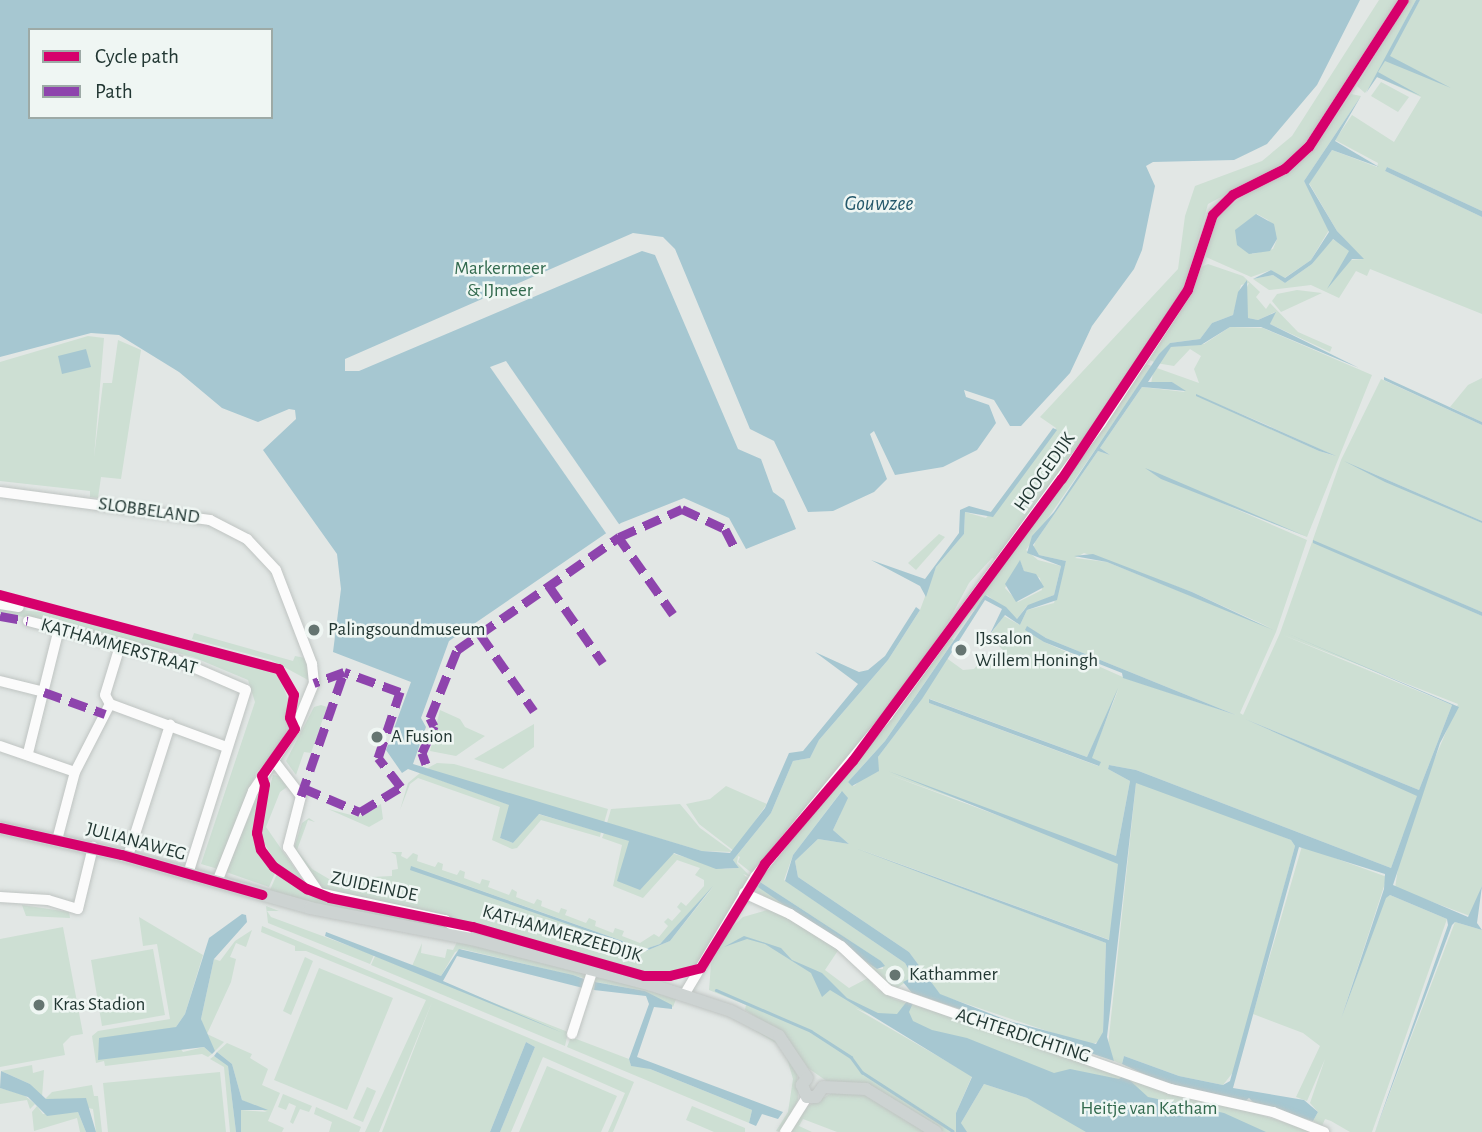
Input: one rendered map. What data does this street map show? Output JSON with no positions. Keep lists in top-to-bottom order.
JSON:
{
  "streets": {
    "main road": ["JULIANAWEG", "KATHAMMERZEEDIJK"],
    "street": [
      "HOOGEDIJK",
      "SLOBBELAND",
      "KATHAMMERSTRAAT",
      "ZUIDEINDE",
      "ACHTERDICHTING"
    ]
  },
  "crossings": [
    ["HOOGEDIJK", "KATHAMMERZEEDIJK"],
    ["HOOGEDIJK", "ACHTERDICHTING"],
    ["JULIANAWEG", "ZUIDEINDE"],
    ["JULIANAWEG", "KATHAMMERZEEDIJK"],
    ["ZUIDEINDE", "KATHAMMERZEEDIJK"]
  ],
  "water": ["Gouwzee"],
  "parks": ["Markermeer & IJmeer", "Heitje van Katham"],
  "places": [
    "Palingsoundmuseum",
    "IJssalon Willem Honingh",
    "A Fusion",
    "Kathammer",
    "Kras Stadion"
  ],
  "legend": ["Cycle path", "Path"]
}
